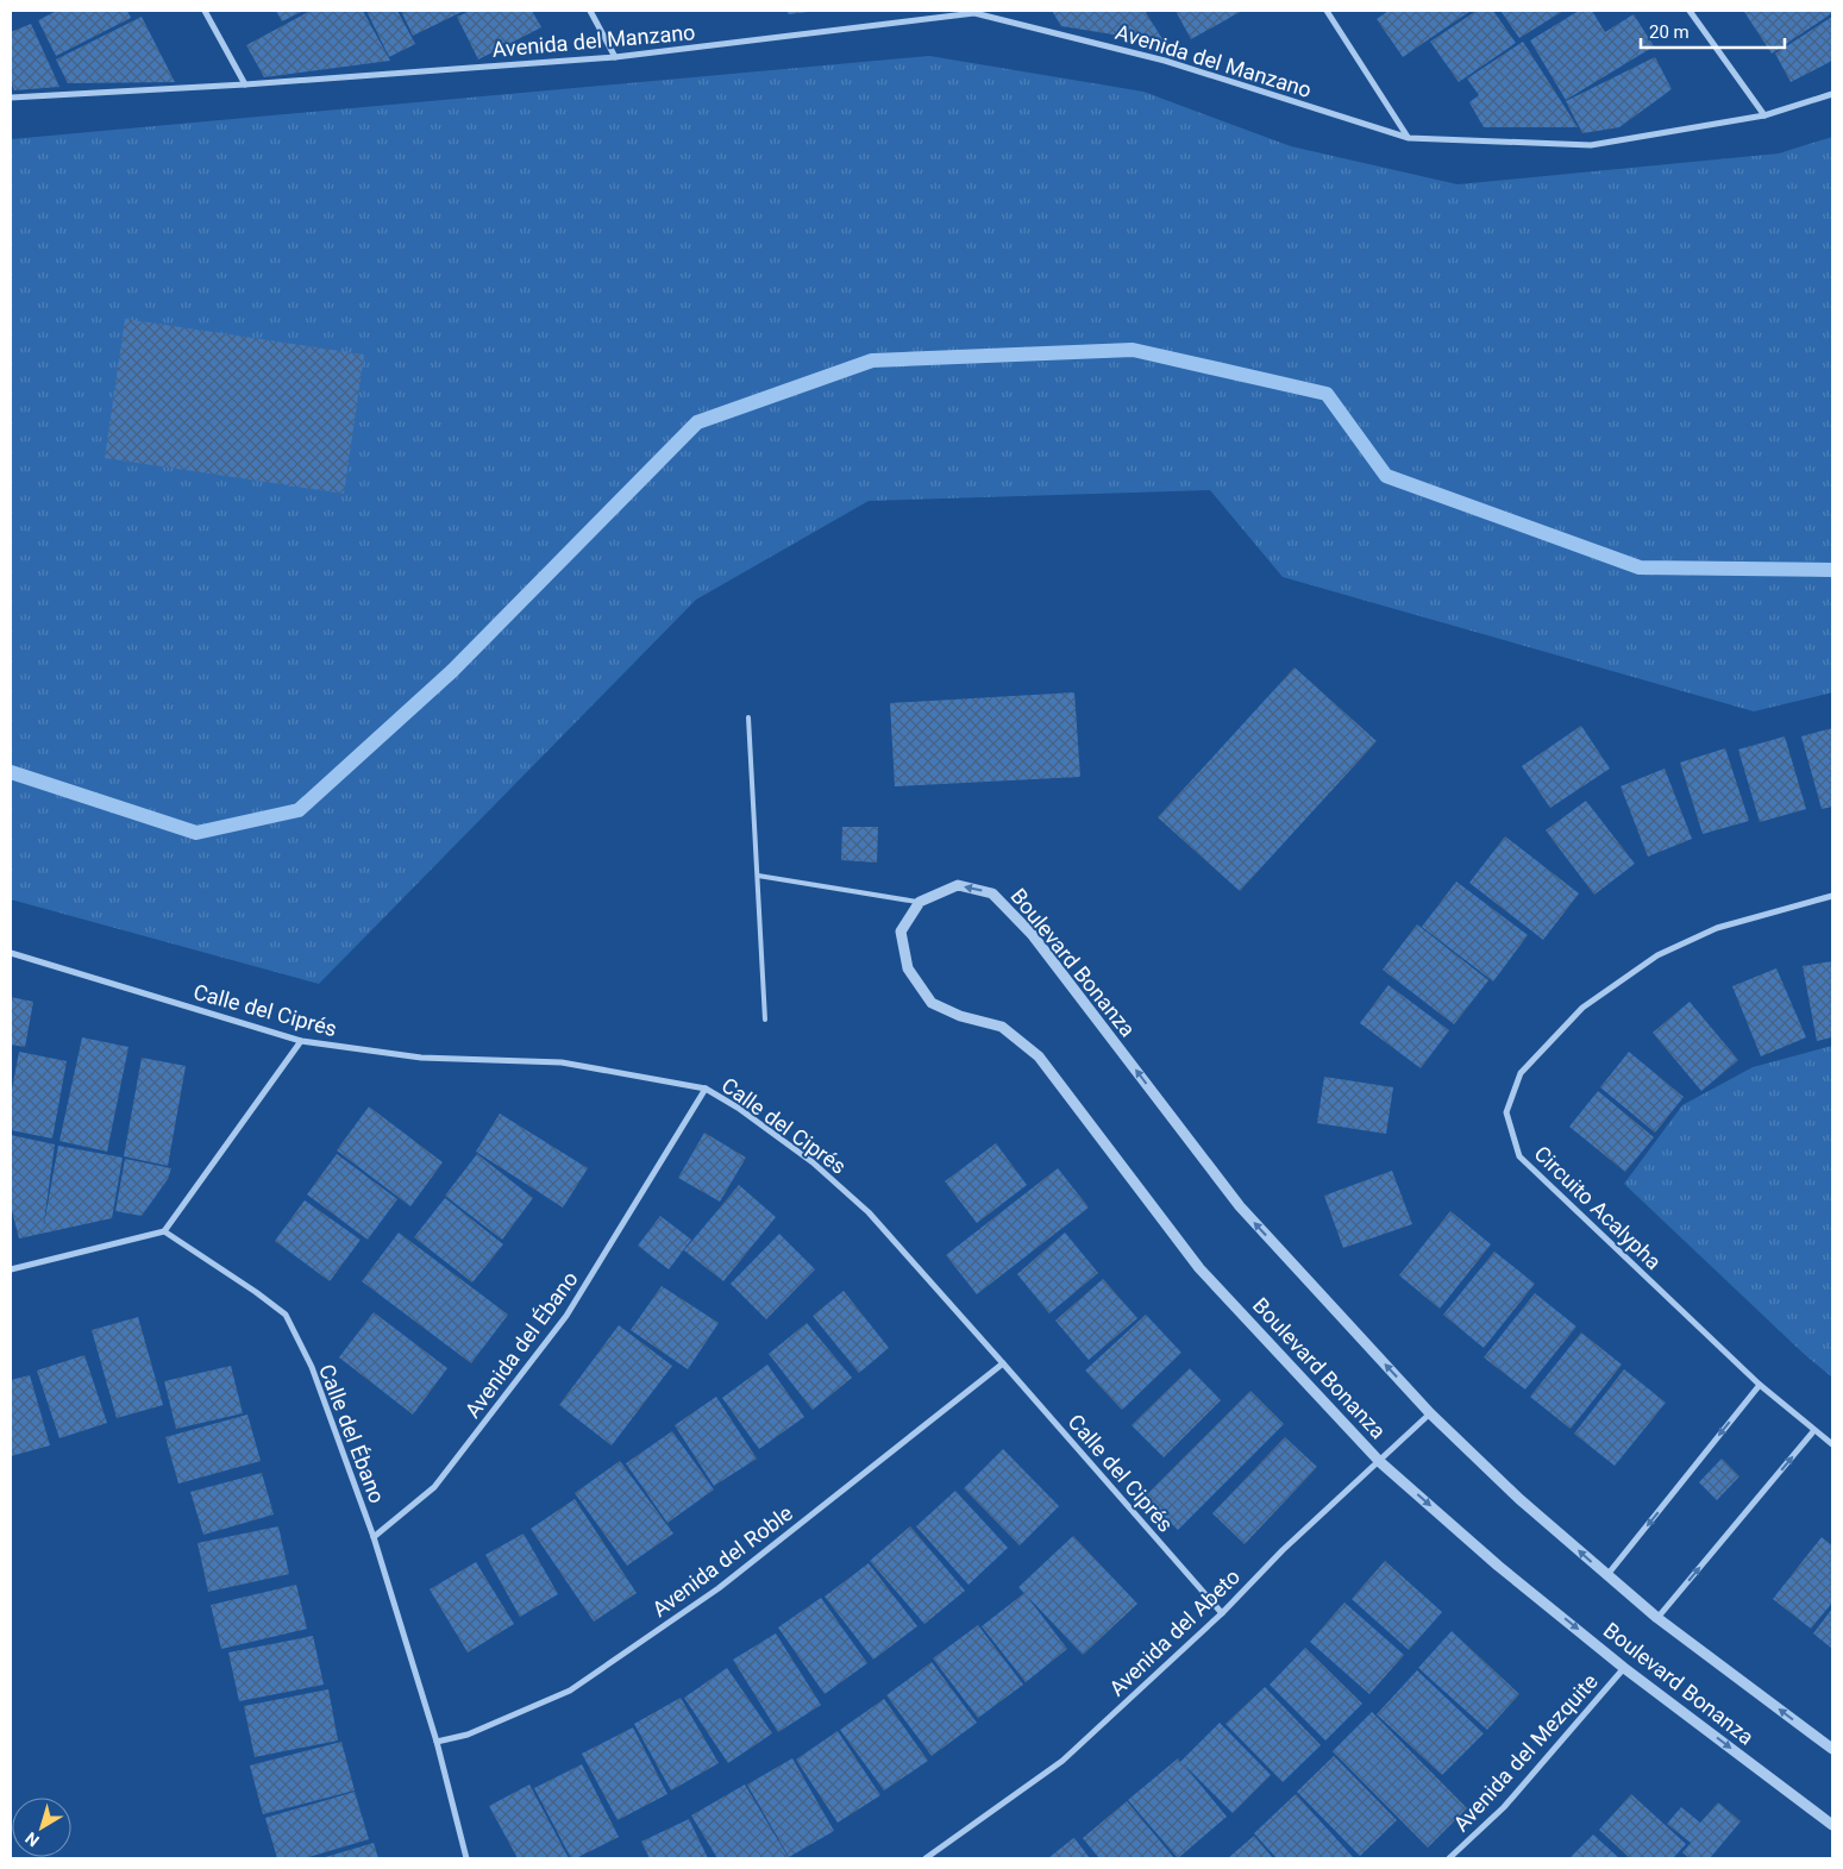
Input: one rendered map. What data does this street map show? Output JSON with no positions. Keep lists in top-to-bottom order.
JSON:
{
  "streets": {
    "street": [
      "Avenida del Manzano",
      "Boulevard Bonanza",
      "Calle del Ciprés",
      "Circuito Acalypha",
      "Avenida del Ébano",
      "Calle del Ébano",
      "Avenida del Roble",
      "Avenida del Abeto",
      "Avenida del Mezquite"
    ]
  },
  "crossings": [
    ["Boulevard Bonanza", "Avenida del Abeto"],
    ["Boulevard Bonanza", "Avenida del Mezquite"],
    ["Calle del Ciprés", "Avenida del Ébano"],
    ["Calle del Ciprés", "Avenida del Roble"],
    ["Calle del Ciprés", "Avenida del Abeto"],
    ["Avenida del Ébano", "Calle del Ébano"],
    ["Calle del Ébano", "Avenida del Roble"]
  ],
  "scale_bar": "20 m",
  "north": "bottom left"
}
